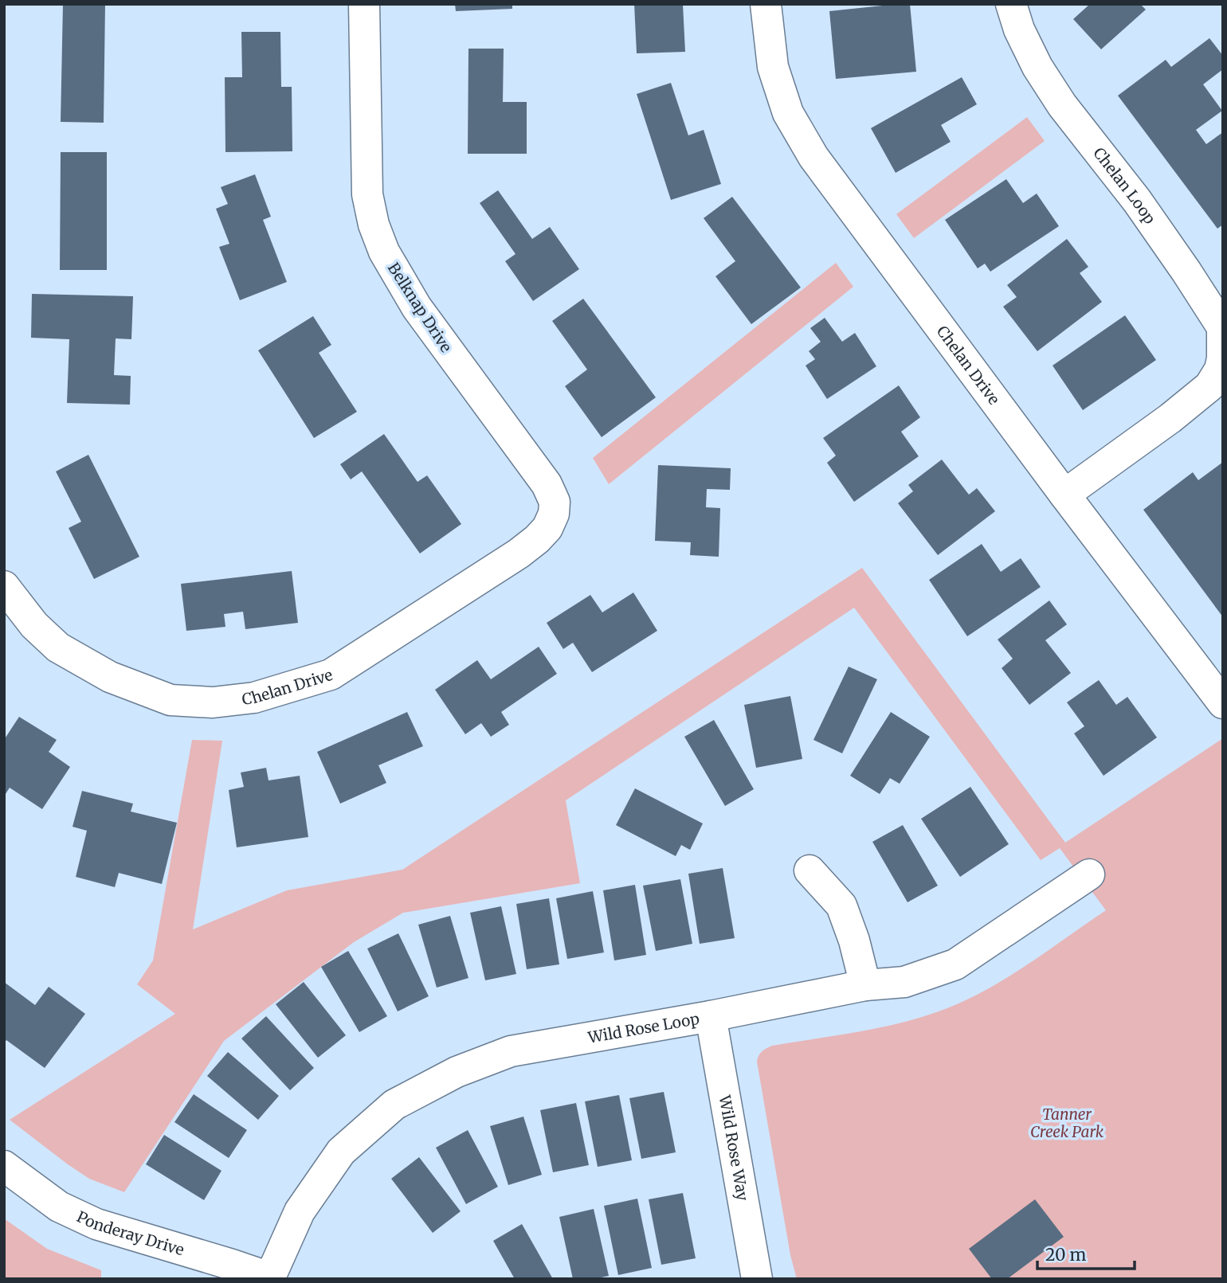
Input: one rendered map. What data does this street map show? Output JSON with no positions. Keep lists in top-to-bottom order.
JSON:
{
  "streets": {
    "street": [
      "Chelan Loop",
      "Belknap Drive",
      "Chelan Drive",
      "Wild Rose Loop",
      "Wild Rose Way",
      "Ponderay Drive"
    ]
  },
  "crossings": [
    ["Chelan Loop", "Chelan Drive"],
    ["Belknap Drive", "Chelan Drive"],
    ["Wild Rose Loop", "Wild Rose Way"],
    ["Wild Rose Loop", "Ponderay Drive"]
  ],
  "parks": ["Tanner Creek Park"],
  "scale_bar": "20 m"
}
